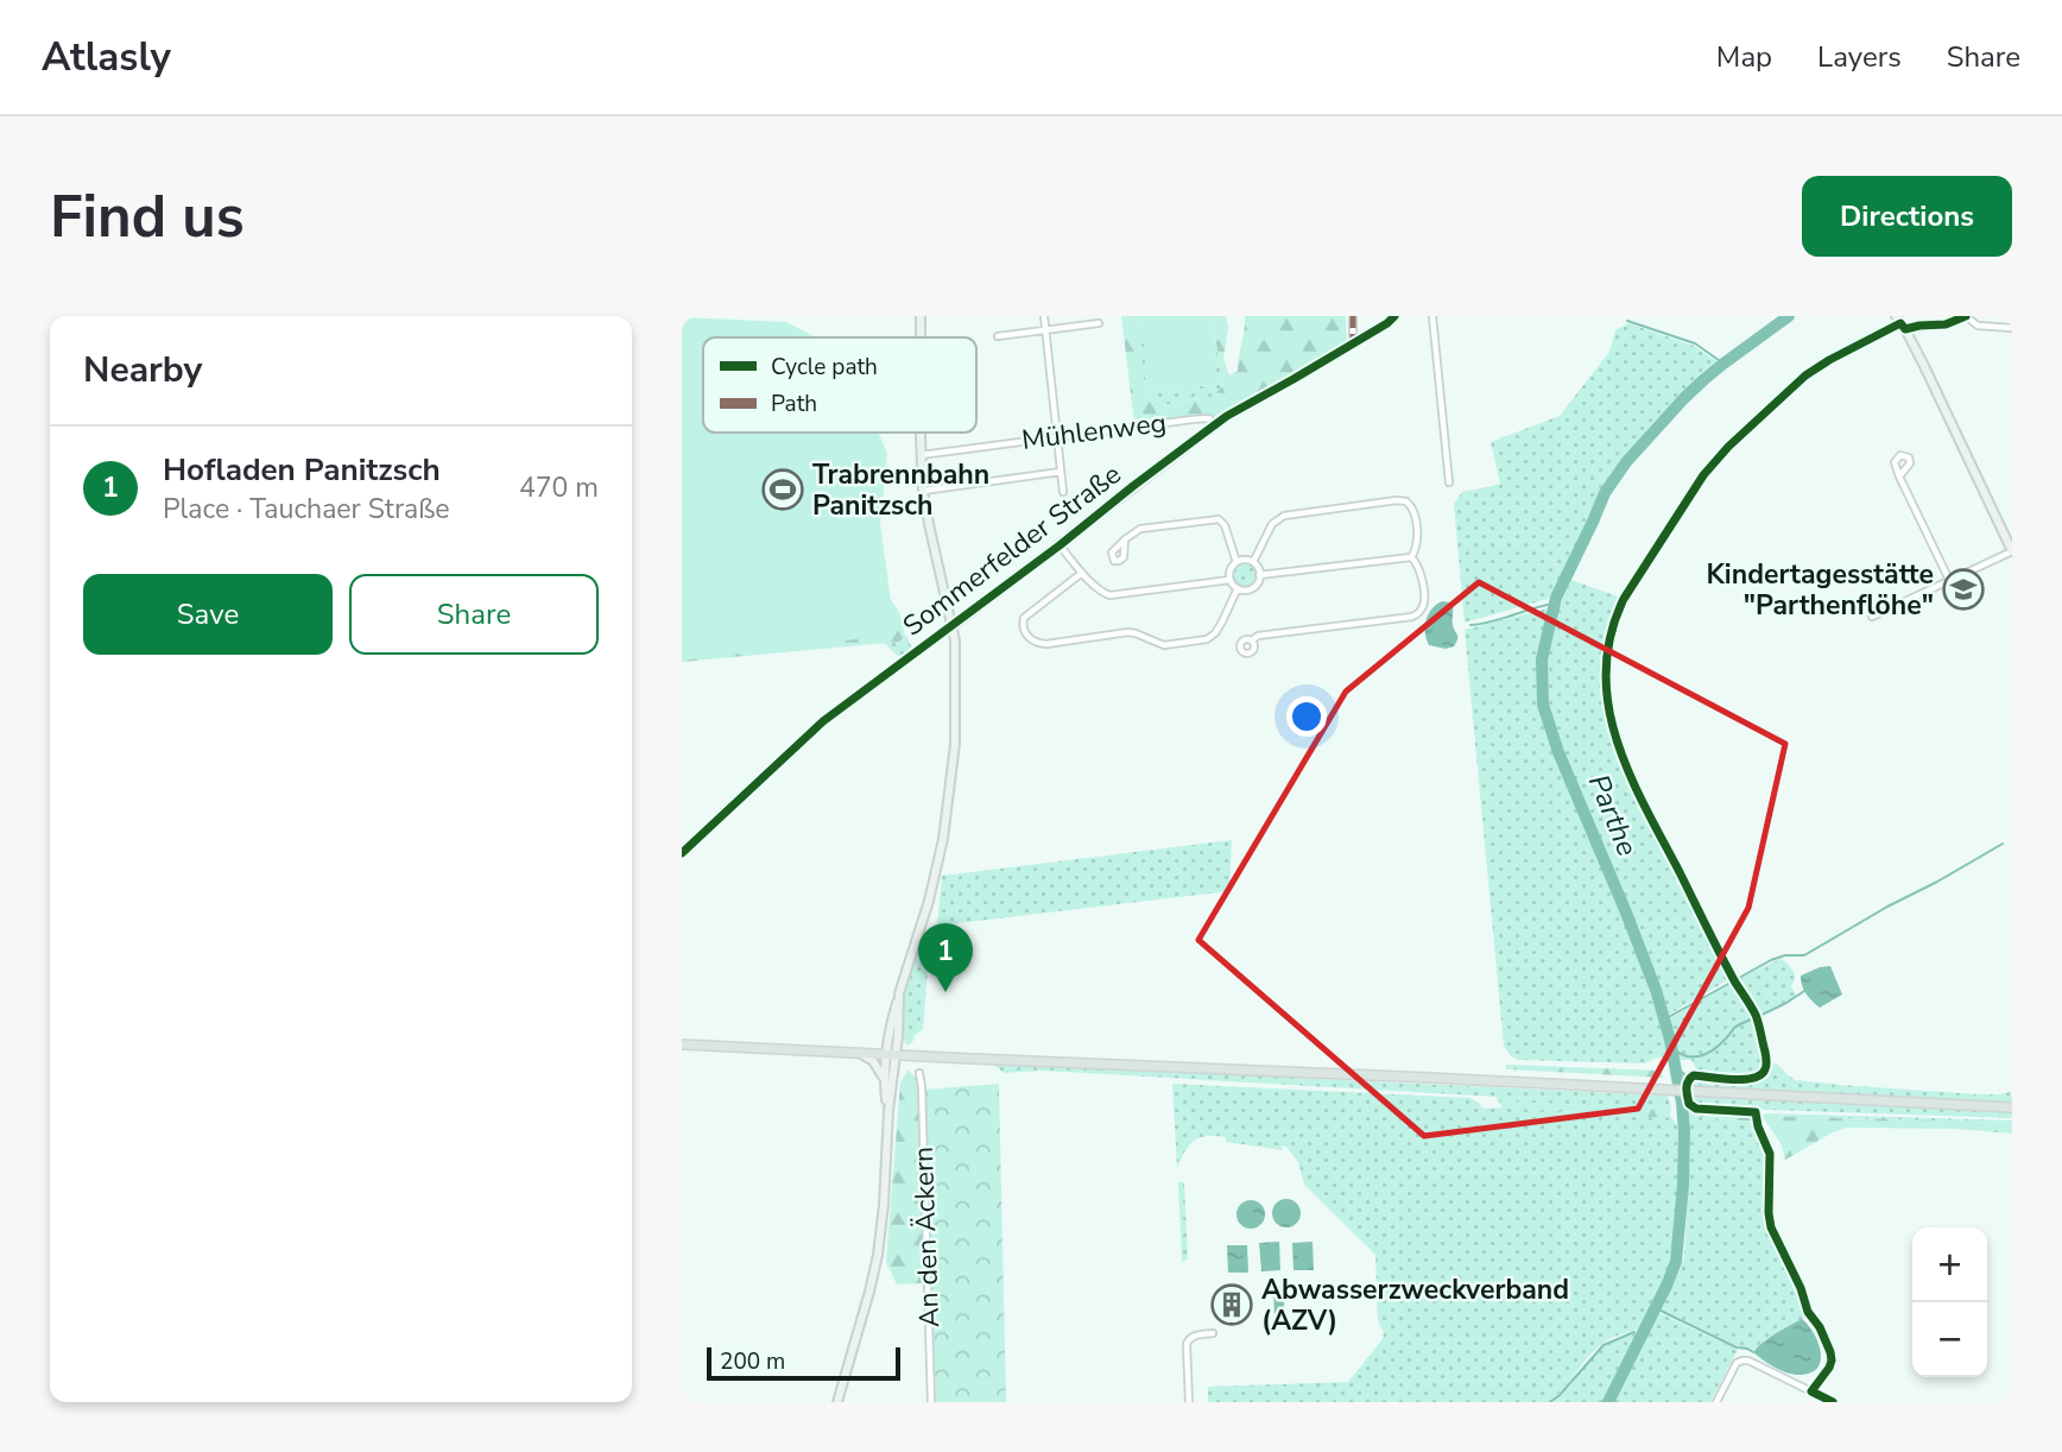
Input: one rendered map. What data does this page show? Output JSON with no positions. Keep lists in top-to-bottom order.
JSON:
{
  "streets": {
    "street": ["Mühlenweg", "Sommerfelder Straße", "An den Äckern"]
  },
  "crossings": [
    ["Mühlenweg", "Sommerfelder Straße"]
  ],
  "water": ["Parthe"],
  "places": {
    "sports": ["Trabrennbahn Panitzsch"],
    "school or university": ["Kindertagesstätte \"Parthenflöhe\""],
    "building": ["Abwasserzweckverband (AZV)"]
  },
  "legend": ["Cycle path", "Path"],
  "scale_bar": "200 m",
  "page": {
    "header": "Atlasly",
    "nav": ["Map", "Layers", "Share"],
    "buttons": [
      "Directions",
      ["Save", "Share"]
    ],
    "title": "Find us",
    "heading": "Nearby",
    "list": [
      {
        "mark": "1",
        "name": "Hofladen Panitzsch",
        "note": "Place · Tauchaer Straße",
        "value": "470 m"
      }
    ],
    "pins": "1",
    "map_buttons": ["+", "−"],
    "scale": "200 m"
  }
}
